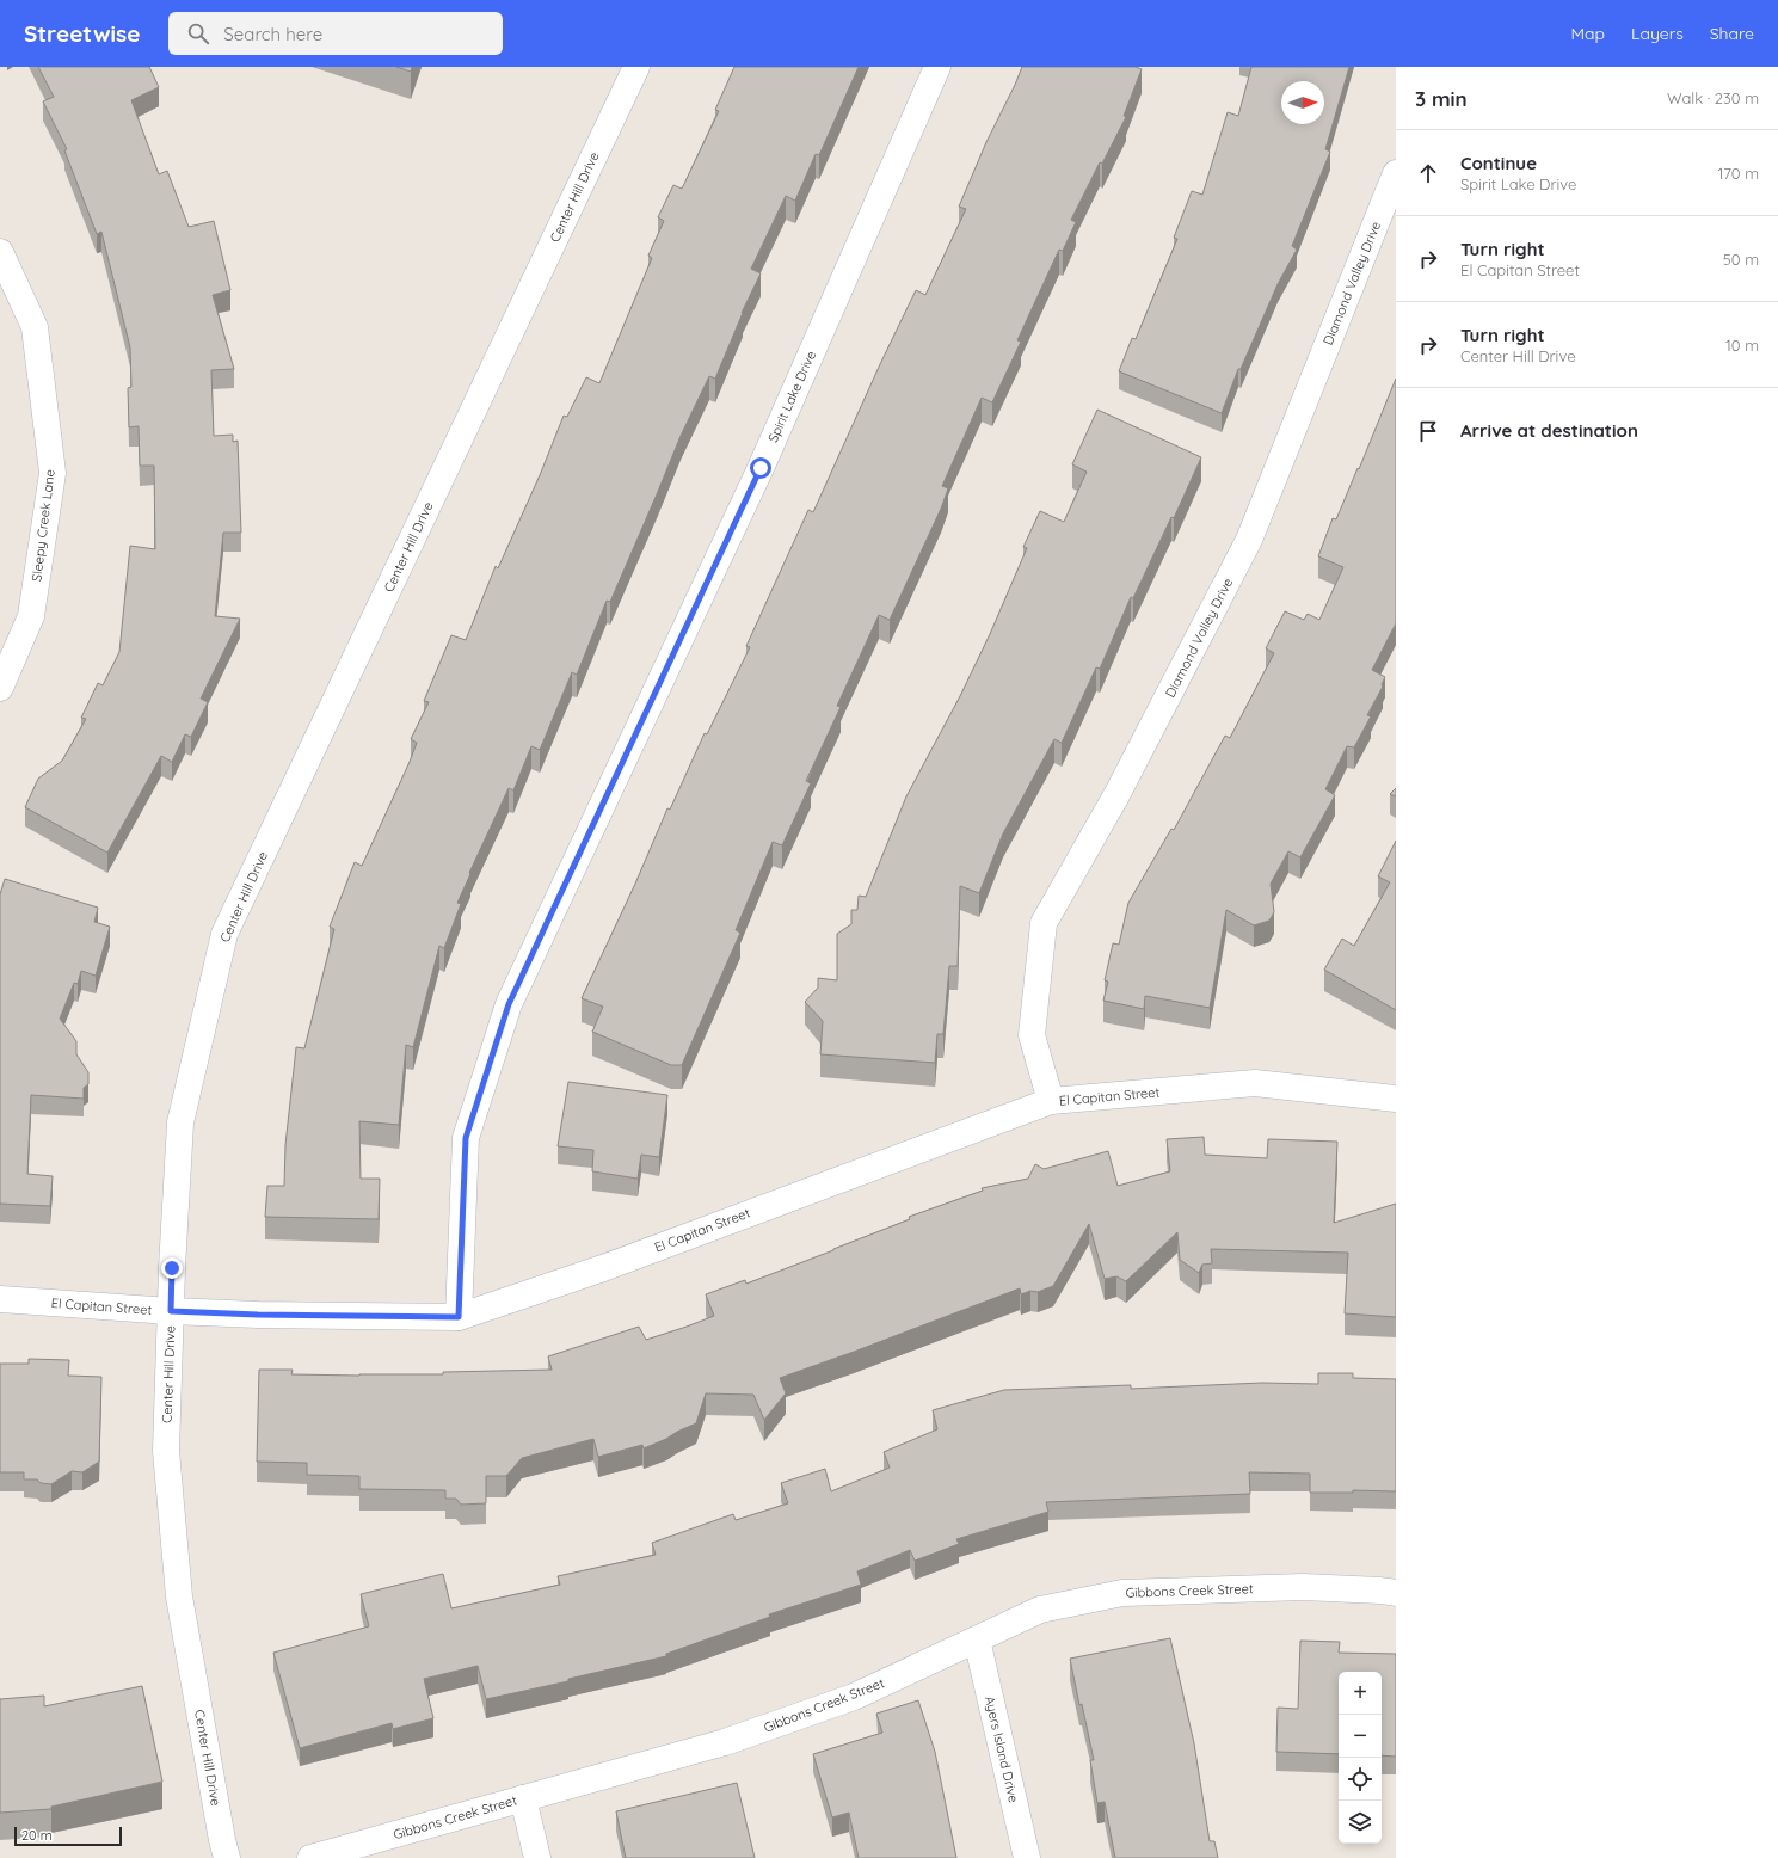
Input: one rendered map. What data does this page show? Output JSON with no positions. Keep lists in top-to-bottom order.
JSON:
{
  "streets": {
    "street": [
      "Center Hill Drive",
      "Diamond Valley Drive",
      "Spirit Lake Drive",
      "Sleepy Creek Lane",
      "El Capitan Street",
      "Gibbons Creek Street",
      "Ayers Island Drive"
    ]
  },
  "crossings": [
    ["Center Hill Drive", "El Capitan Street"],
    ["Diamond Valley Drive", "El Capitan Street"],
    ["Spirit Lake Drive", "El Capitan Street"],
    ["Gibbons Creek Street", "Ayers Island Drive"]
  ],
  "scale_bar": "20 m",
  "north": "right",
  "page": {
    "header": "Streetwise",
    "search": "Search here",
    "nav": ["Map", "Layers", "Share"],
    "heading": ["3 min", "Walk · 230 m"],
    "list": [
      ["Continue", "Spirit Lake Drive", "170 m"],
      ["Turn right", "El Capitan Street", "50 m"],
      ["Turn right", "Center Hill Drive", "10 m"],
      "Arrive at destination"
    ],
    "map_buttons": ["+", "−"],
    "scale": "20 m"
  }
}
